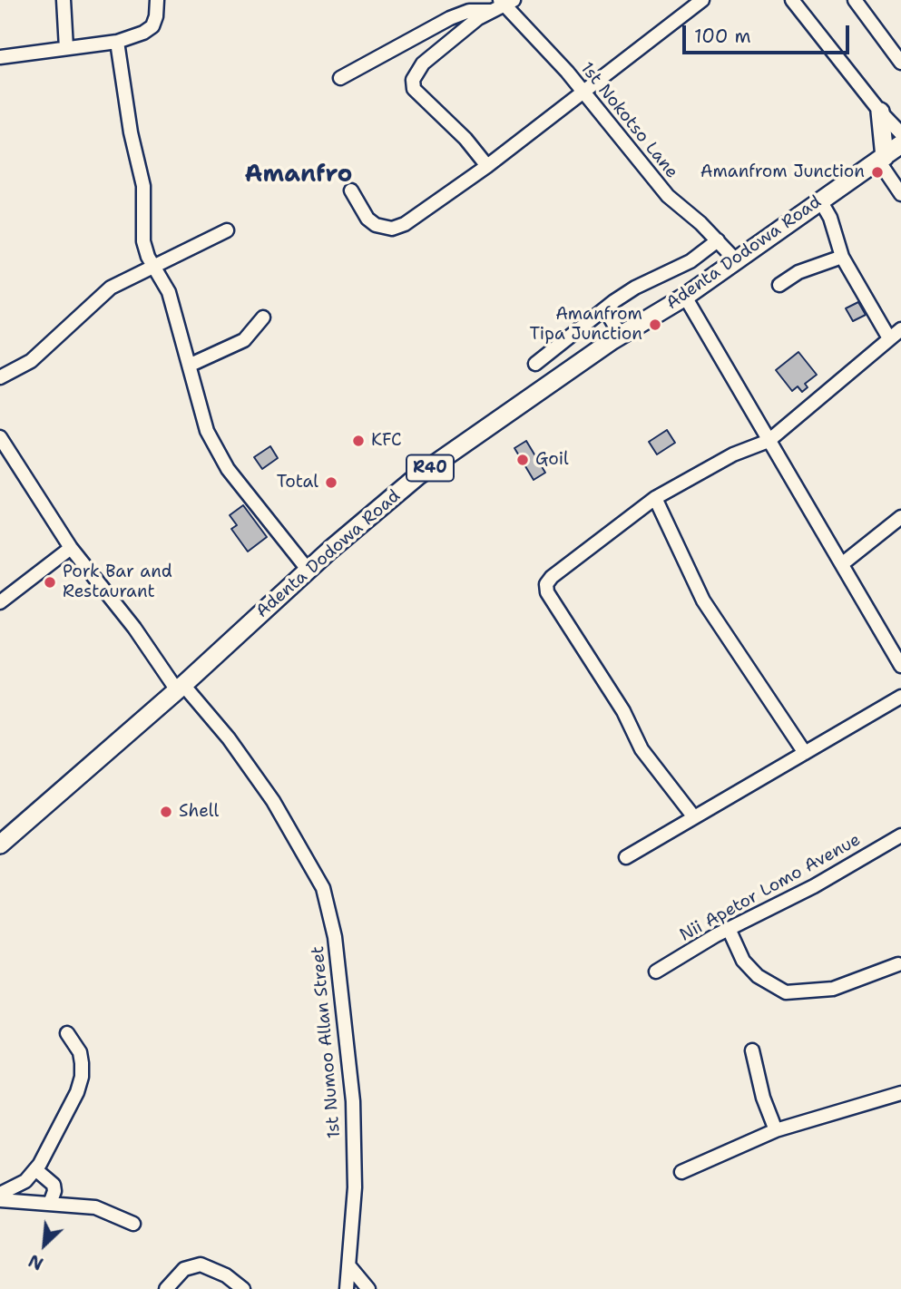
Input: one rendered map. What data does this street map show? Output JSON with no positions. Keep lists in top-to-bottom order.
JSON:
{
  "streets": {
    "main road": ["Adenta Dodowa Road", "R40"],
    "street": ["1st Nokotso Lane", "Nii Apetor Lomo Avenue", "1st Numoo Allan Street"]
  },
  "crossings": [
    ["1st Nokotso Lane", "Adenta Dodowa Road"],
    ["Adenta Dodowa Road", "1st Numoo Allan Street"]
  ],
  "districts": ["Amanfro"],
  "places": [
    "Amanfrom Junction",
    "Amanfrom Tipa Junction",
    "KFC",
    "Goil",
    "Total",
    "Pork Bar and Restaurant",
    "Shell"
  ],
  "scale_bar": "100 m",
  "north": "bottom left"
}
